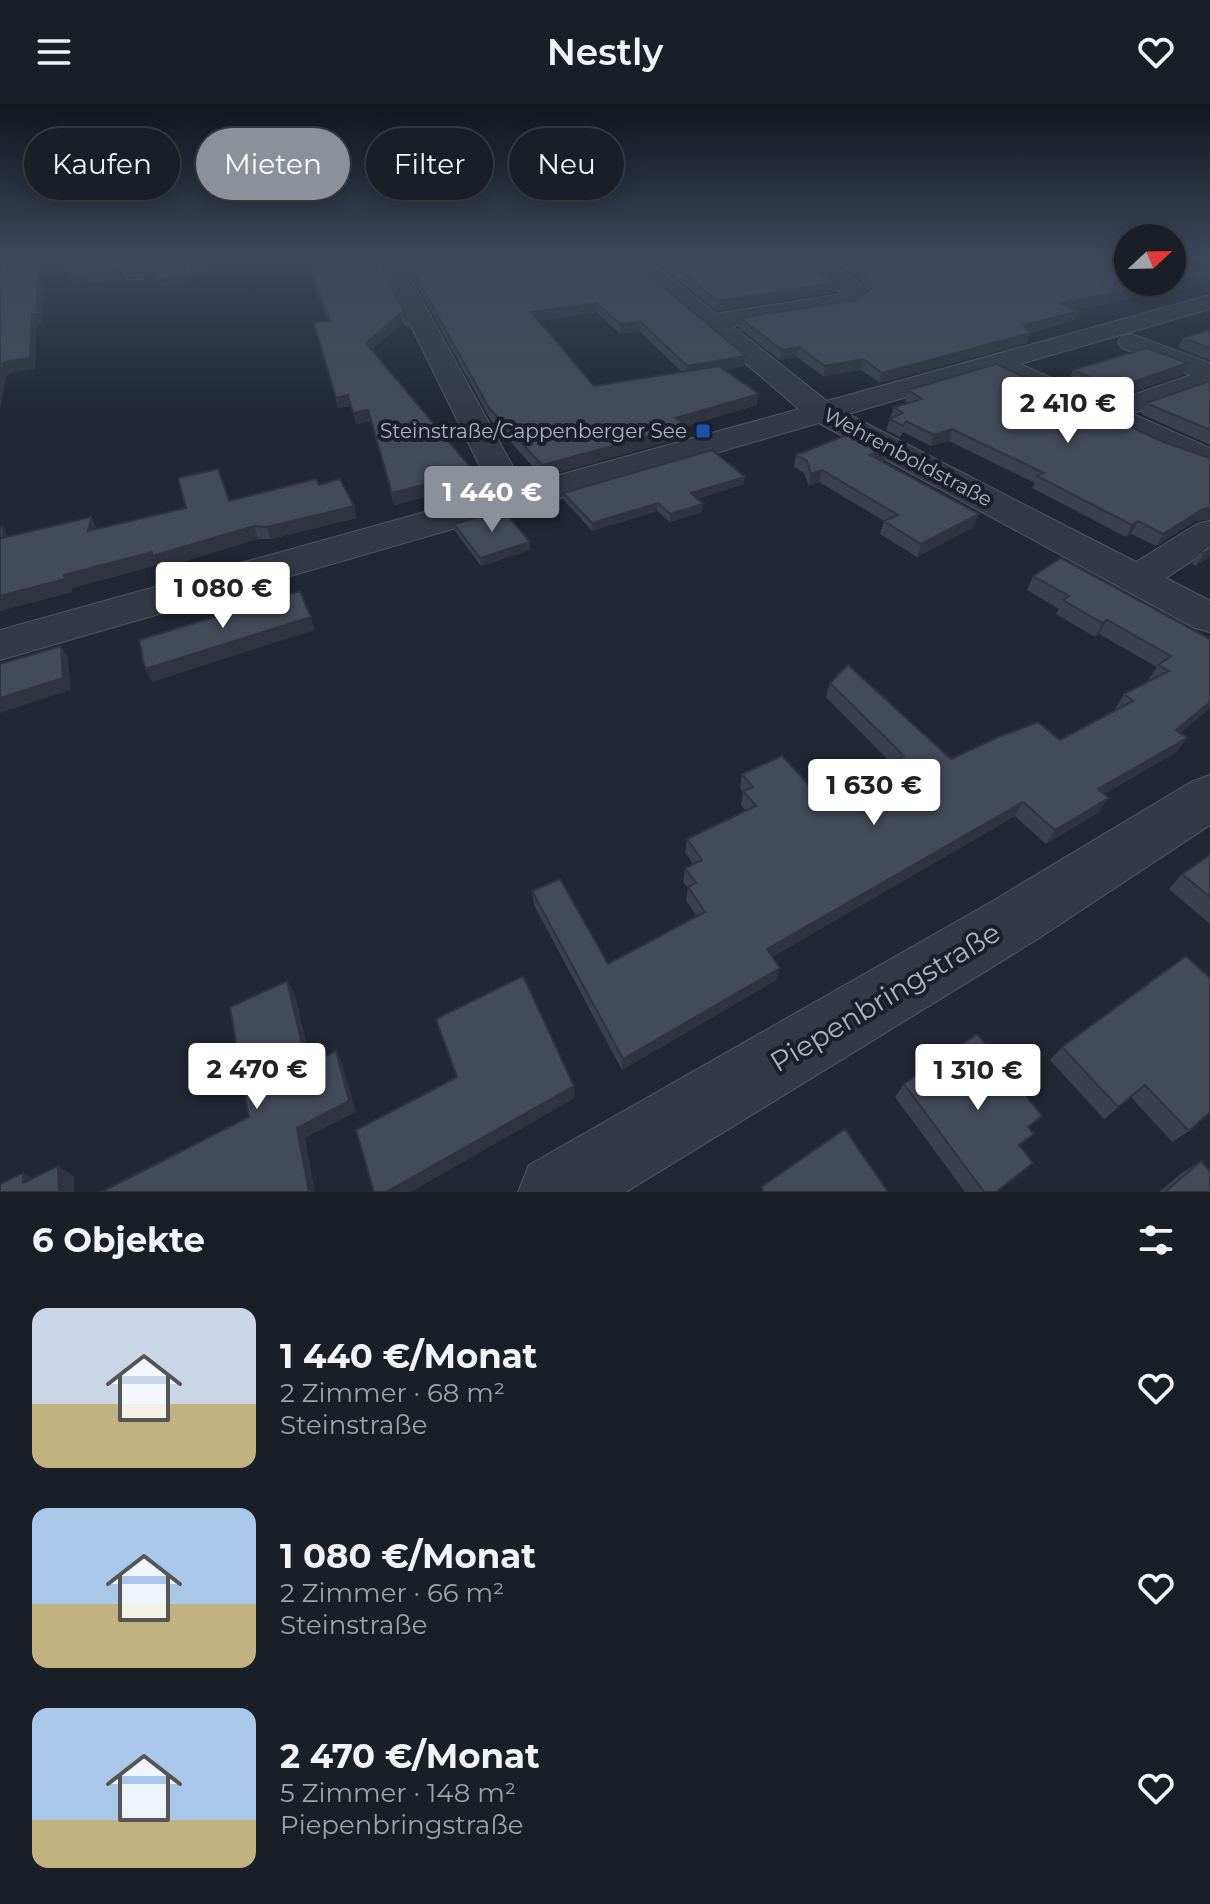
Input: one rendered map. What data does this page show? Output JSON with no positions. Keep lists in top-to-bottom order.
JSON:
{
  "streets": {
    "street": ["Wehrenboldstraße", "Piepenbringstraße"]
  },
  "places": {
    "transit": ["Steinstraße/Cappenberger See"]
  },
  "north": "right",
  "page": {
    "header": "Nestly",
    "chip": [
      "Kaufen",
      "Mieten",
      "Filter",
      "Neu"
    ],
    "price": [
      "2 410 €",
      "1 440 €",
      "1 080 €",
      "1 630 €",
      "2 470 €",
      "1 310 €"
    ],
    "heading": "6 Objekte",
    "list": [
      {
        "name": "1 440 €/Monat",
        "note": "2 Zimmer · 68 m² · Steinstraße"
      },
      {
        "name": "1 080 €/Monat",
        "note": "2 Zimmer · 66 m² · Steinstraße"
      },
      {
        "name": "2 470 €/Monat",
        "note": "5 Zimmer · 148 m² · Piepenbringstraße"
      }
    ]
  }
}
